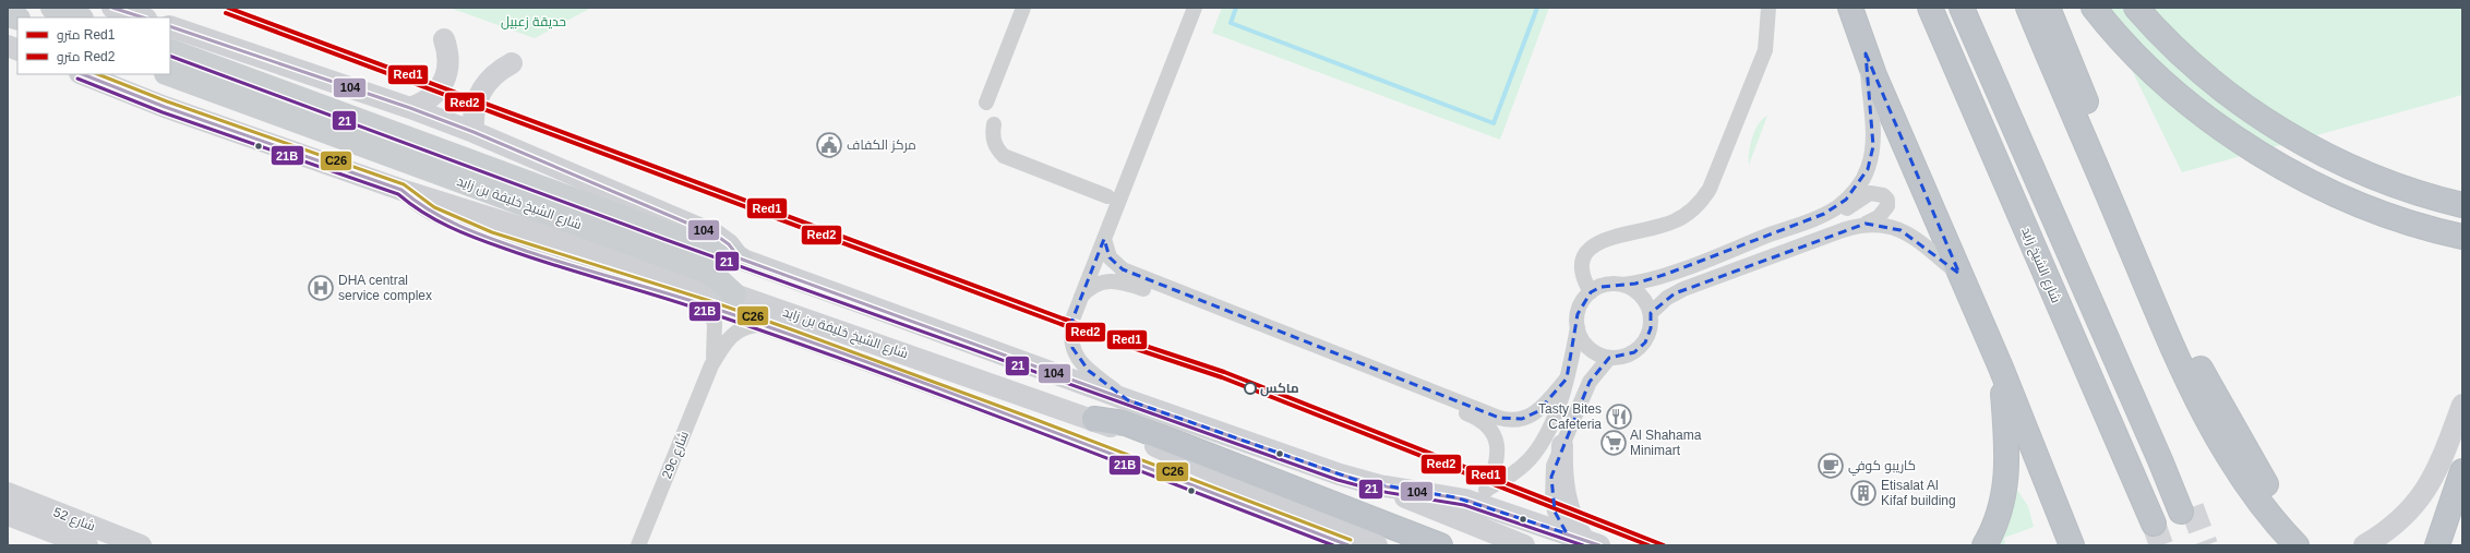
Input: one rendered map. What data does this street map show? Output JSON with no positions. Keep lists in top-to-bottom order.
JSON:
{
  "streets": {
    "highway": ["شارع الشيخ زايد"],
    "main road": ["شارع الشيخ خليفة بن زايد", "شارع 52"],
    "street": ["29c شارع"]
  },
  "parks": ["حديقة زعبيل"],
  "places": {
    "public building": ["مركز الكفاف"],
    "hospital": ["DHA central service complex"],
    "other": ["ماكس"],
    "restaurant": ["Tasty Bites Cafeteria"],
    "supermarket": ["Al Shahama Minimart"],
    "cafe": ["كاريبو كوفي"],
    "building": ["Etisalat Al Kifaf building"]
  },
  "lines": [
    "metro line Red1",
    "transit line 104",
    "metro line Red2",
    "transit line 21",
    "transit line C26",
    "transit line 21B"
  ],
  "legend": ["مترو Red1", "مترو Red2"]
}
